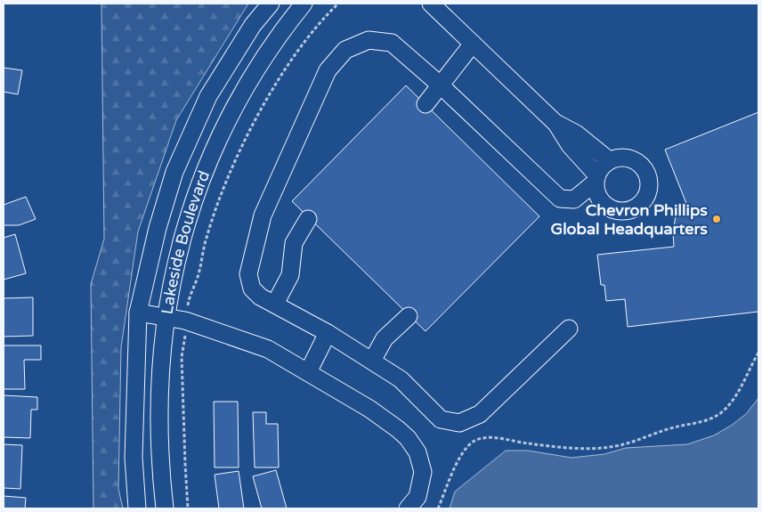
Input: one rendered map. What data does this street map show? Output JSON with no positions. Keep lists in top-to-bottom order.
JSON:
{
  "streets": {
    "street": ["Lakeside Boulevard"]
  },
  "places": ["Chevron Phillips Global Headquarters"]
}
